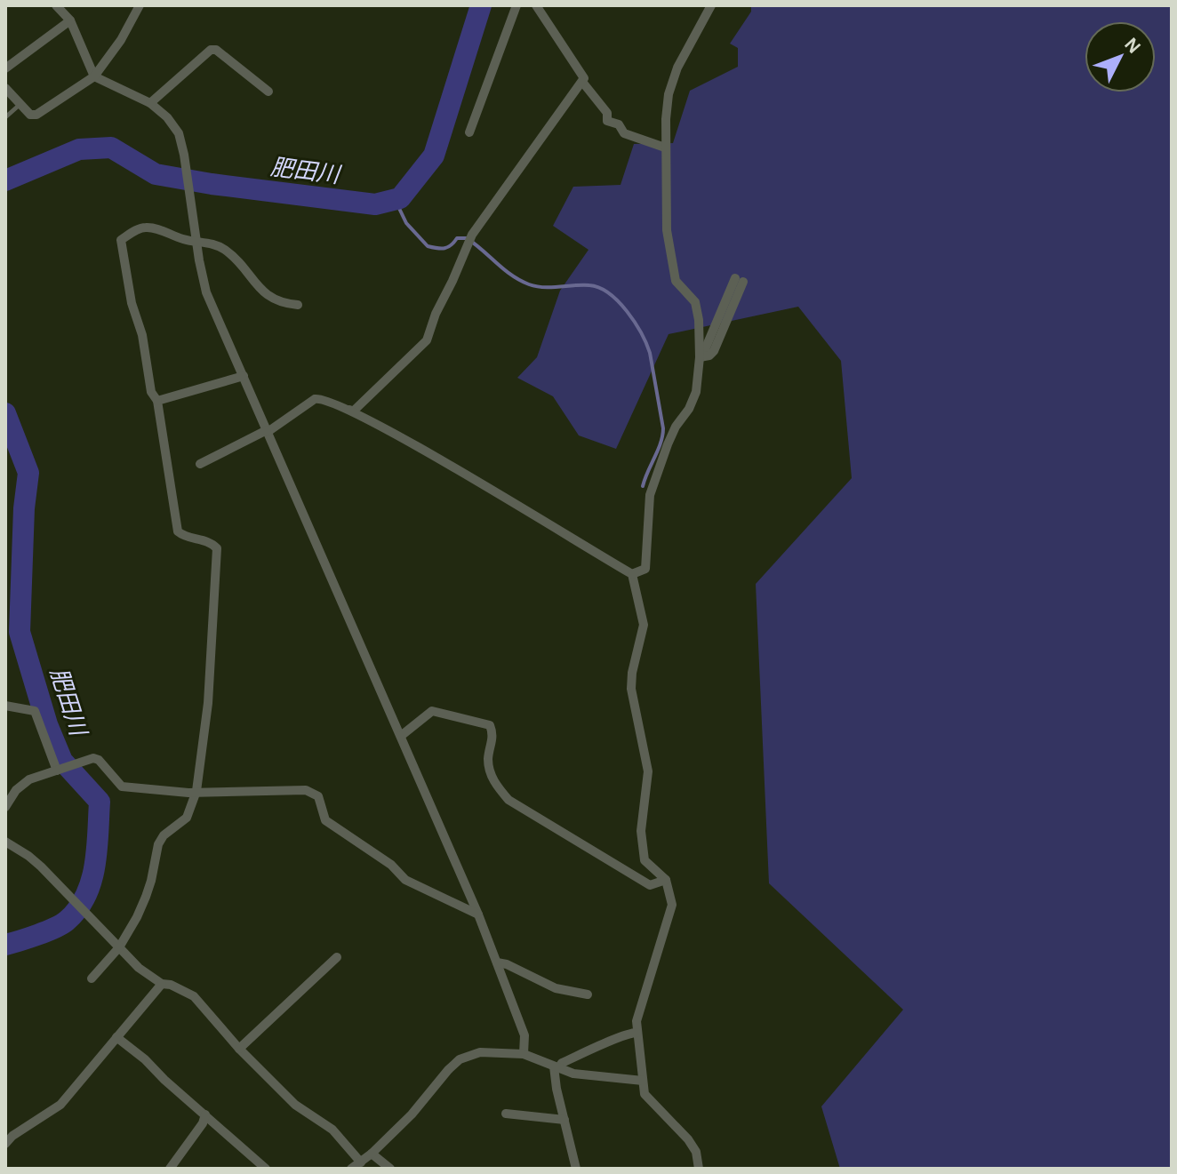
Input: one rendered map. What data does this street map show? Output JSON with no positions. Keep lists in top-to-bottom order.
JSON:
{
  "water": ["肥田川"],
  "north": "top right"
}
